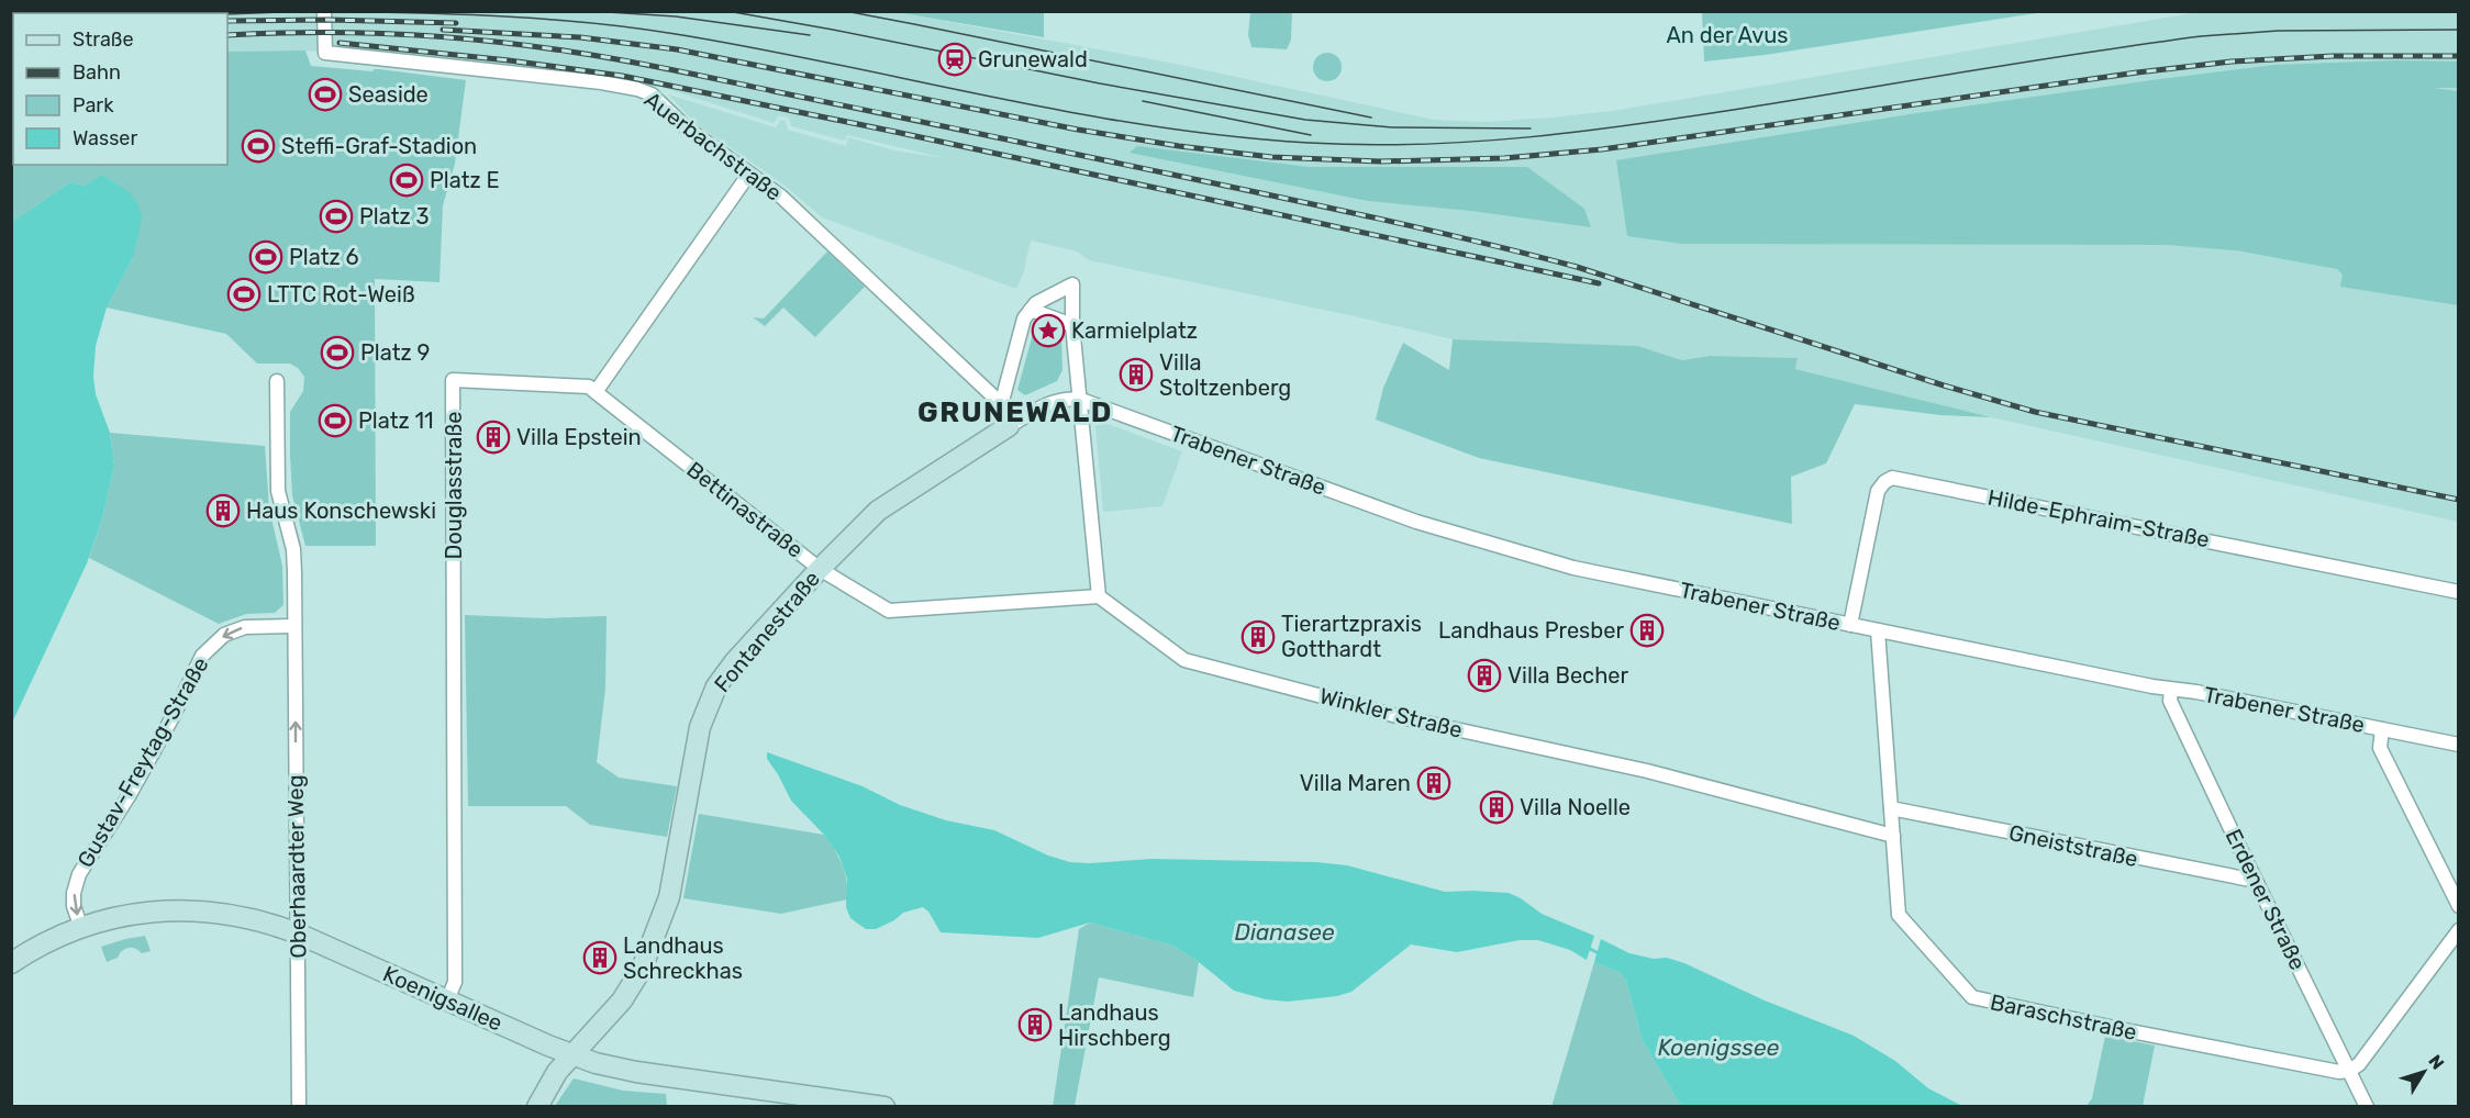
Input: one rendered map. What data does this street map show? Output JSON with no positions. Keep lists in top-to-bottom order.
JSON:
{
  "streets": {
    "main road": ["Fontanestraße", "Koenigsallee"],
    "street": [
      "Auerbachstraße",
      "Trabener Straße",
      "Douglasstraße",
      "Bettinastraße",
      "Hilde-Ephraim-Straße",
      "Winkler Straße",
      "Gustav-Freytag-Straße",
      "Gneiststraße",
      "Oberhaardter Weg",
      "Erdener Straße",
      "Baraschstraße"
    ]
  },
  "crossings": [
    ["Auerbachstraße", "Fontanestraße"],
    ["Trabener Straße", "Hilde-Ephraim-Straße"],
    ["Trabener Straße", "Fontanestraße"],
    ["Trabener Straße", "Erdener Straße"],
    ["Trabener Straße", "Baraschstraße"],
    ["Douglasstraße", "Bettinastraße"],
    ["Douglasstraße", "Koenigsallee"],
    ["Bettinastraße", "Fontanestraße"],
    ["Bettinastraße", "Winkler Straße"],
    ["Fontanestraße", "Koenigsallee"],
    ["Winkler Straße", "Baraschstraße"],
    ["Gustav-Freytag-Straße", "Oberhaardter Weg"],
    ["Gustav-Freytag-Straße", "Koenigsallee"],
    ["Gneiststraße", "Erdener Straße"],
    ["Gneiststraße", "Baraschstraße"],
    ["Oberhaardter Weg", "Koenigsallee"],
    ["Erdener Straße", "Baraschstraße"]
  ],
  "one_way": ["Gustav-Freytag-Straße", "Oberhaardter Weg"],
  "districts": ["GRUNEWALD"],
  "water": ["Dianasee", "Koenigssee"],
  "parks": ["An der Avus"],
  "places": {
    "station": ["Grunewald"],
    "sports": [
      "Seaside",
      "Steffi-Graf-Stadion",
      "Platz E",
      "Platz 3",
      "Platz 6",
      "LTTC Rot-Weiß",
      "Platz 9",
      "Platz 11"
    ],
    "place": ["Karmielplatz"],
    "building": [
      "Villa Stoltzenberg",
      "Villa Epstein",
      "Haus Konschewski",
      "Landhaus Presber",
      "Tierartzpraxis Gotthardt",
      "Villa Becher",
      "Villa Maren",
      "Villa Noelle",
      "Landhaus Schreckhas",
      "Landhaus Hirschberg"
    ]
  },
  "legend": [
    "Straße",
    "Bahn",
    "Park",
    "Wasser"
  ],
  "north": "top right"
}
